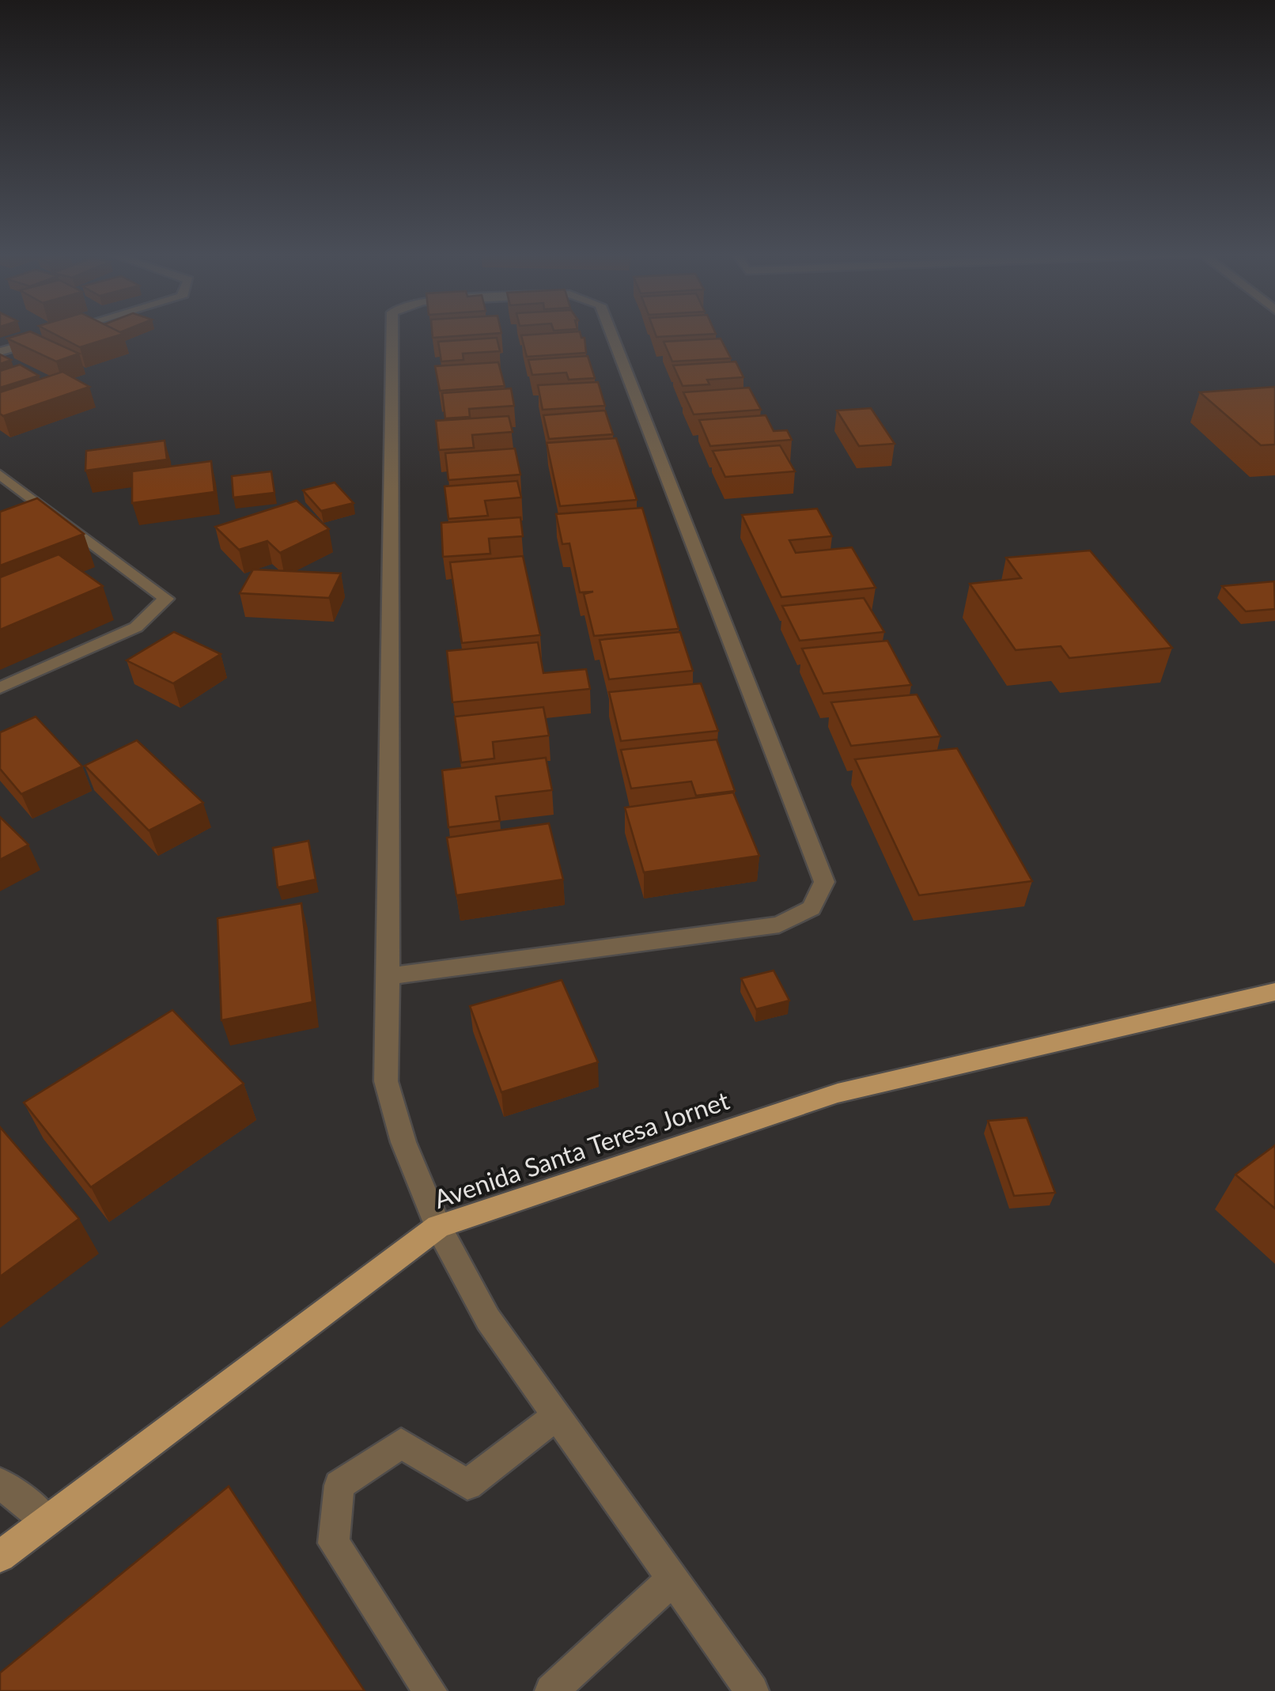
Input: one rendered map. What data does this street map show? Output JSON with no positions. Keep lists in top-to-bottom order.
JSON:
{
  "streets": {
    "main road": ["Avenida Santa Teresa Jornet"]
  }
}
